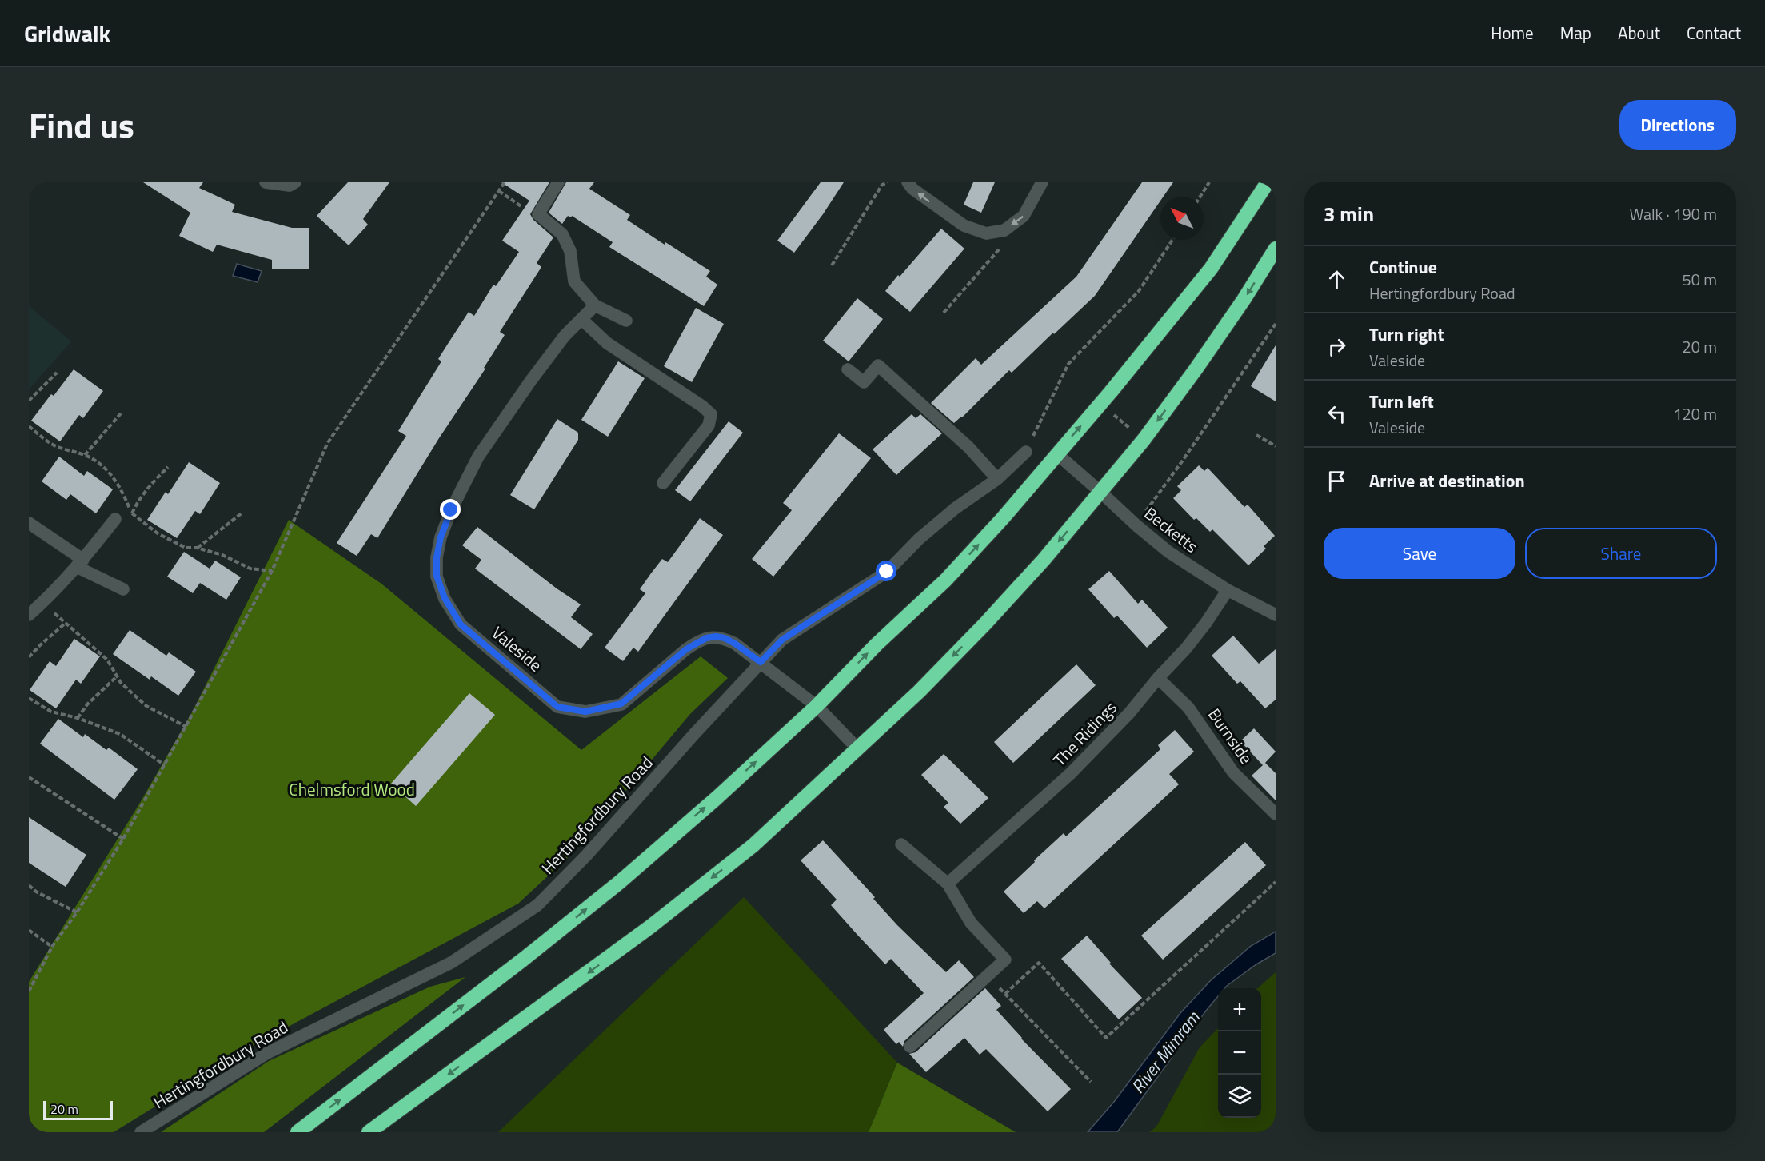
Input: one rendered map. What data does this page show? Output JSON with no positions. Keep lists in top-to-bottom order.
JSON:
{
  "streets": {
    "street": [
      "Becketts",
      "Valeside",
      "The Ridings",
      "Burnside",
      "Hertingfordbury Road"
    ]
  },
  "crossings": [
    ["Becketts", "The Ridings"],
    ["Valeside", "Hertingfordbury Road"],
    ["The Ridings", "Burnside"]
  ],
  "water": ["River Mimram"],
  "parks": ["Chelmsford Wood"],
  "scale_bar": "20 m",
  "north": "top left",
  "page": {
    "header": "Gridwalk",
    "nav": [
      "Home",
      "Map",
      "About",
      "Contact"
    ],
    "title": "Find us",
    "buttons": [
      "Directions",
      ["Save", "Share"]
    ],
    "heading": ["3 min", "Walk · 190 m"],
    "list": [
      ["Continue", "Hertingfordbury Road", "50 m"],
      ["Turn right", "Valeside", "20 m"],
      ["Turn left", "Valeside", "120 m"],
      "Arrive at destination"
    ],
    "map_buttons": ["+", "−"],
    "scale": "20 m"
  }
}
